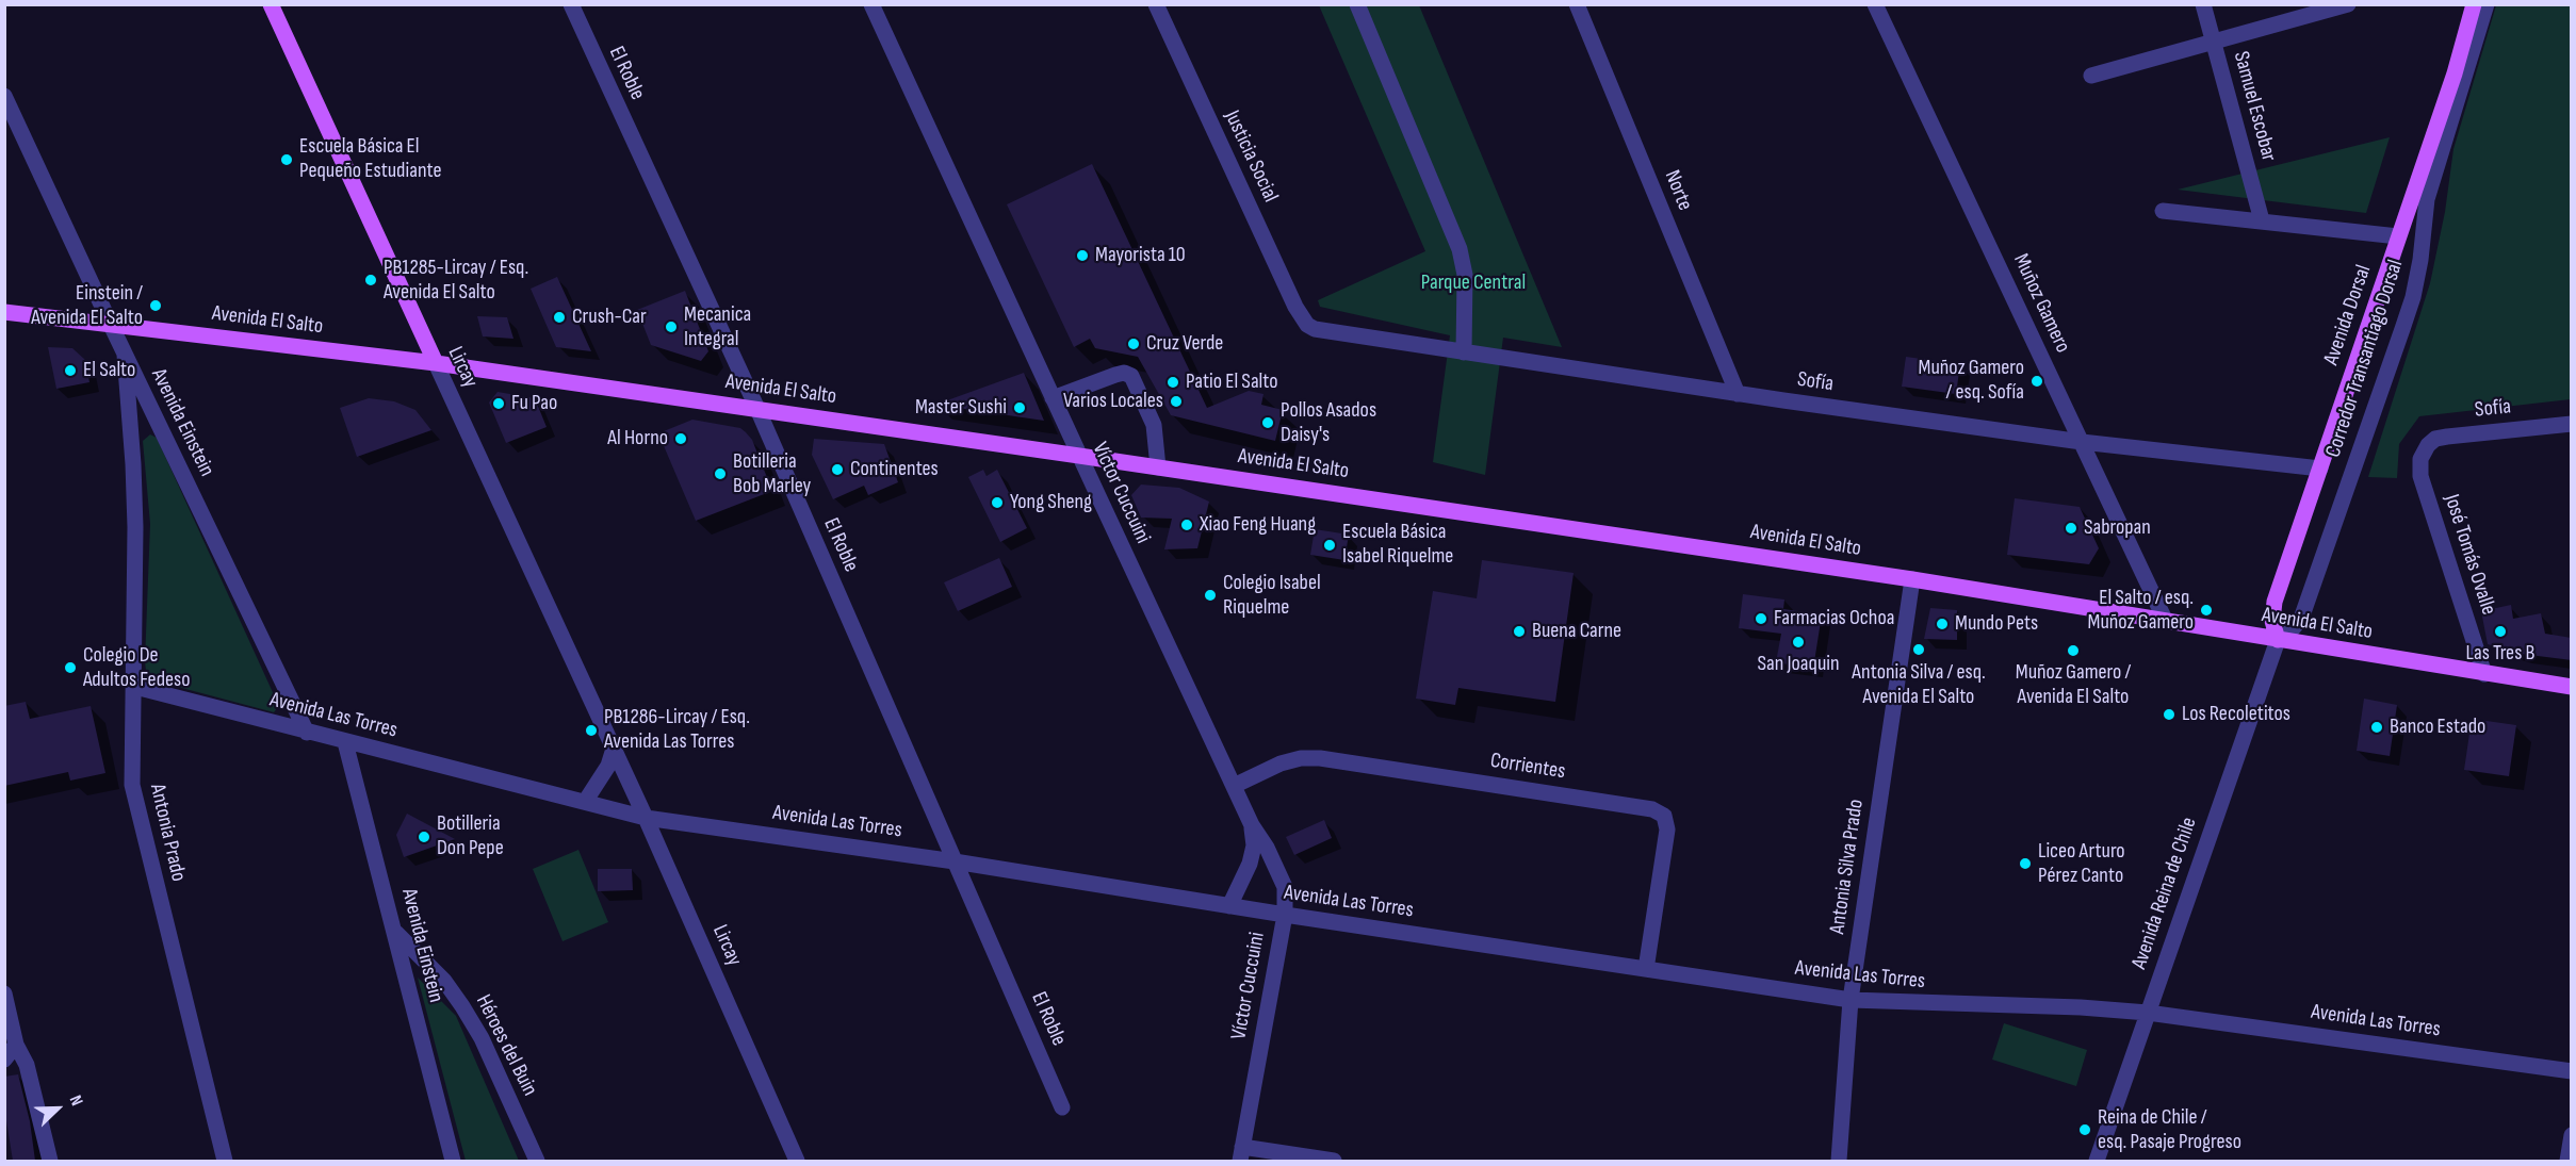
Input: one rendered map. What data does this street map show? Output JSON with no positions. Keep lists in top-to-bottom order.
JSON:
{
  "streets": {
    "main road": ["Avenida Dorsal", "Avenida El Salto", "Lircay"],
    "street": [
      "El Roble",
      "Samuel Escobar",
      "Justicia Social",
      "Norte",
      "Muñoz Gamero",
      "Corredor Transantiago Dorsal",
      "Sofía",
      "Avenida Einstein",
      "Víctor Cuccuini",
      "José Tomás Ovalle",
      "Avenida Las Torres",
      "Corrientes",
      "Antonia Prado",
      "Antonia Silva Prado",
      "Avenida Reina de Chile",
      "Héroes del Buin"
    ]
  },
  "crossings": [
    ["El Roble", "Avenida El Salto"],
    ["El Roble", "Avenida Las Torres"],
    ["Justicia Social", "Sofía"],
    ["Norte", "Sofía"],
    ["Muñoz Gamero", "Avenida El Salto"],
    ["Muñoz Gamero", "Sofía"],
    ["Avenida Dorsal", "Avenida El Salto"],
    ["Avenida Dorsal", "Corredor Transantiago Dorsal"],
    ["Avenida Dorsal", "Sofía"],
    ["Avenida Dorsal", "Avenida Reina de Chile"],
    ["Avenida El Salto", "Corredor Transantiago Dorsal"],
    ["Avenida El Salto", "Lircay"],
    ["Avenida El Salto", "Avenida Einstein"],
    ["Avenida El Salto", "Víctor Cuccuini"],
    ["Avenida El Salto", "José Tomás Ovalle"],
    ["Avenida El Salto", "Antonia Silva Prado"],
    ["Avenida El Salto", "Avenida Reina de Chile"],
    ["Corredor Transantiago Dorsal", "Avenida Reina de Chile"],
    ["Lircay", "Avenida Las Torres"],
    ["Sofía", "José Tomás Ovalle"],
    ["Avenida Einstein", "Avenida Las Torres"],
    ["Avenida Einstein", "Antonia Prado"],
    ["Avenida Einstein", "Héroes del Buin"],
    ["Víctor Cuccuini", "Avenida Las Torres"],
    ["Víctor Cuccuini", "Corrientes"],
    ["Avenida Las Torres", "Corrientes"],
    ["Avenida Las Torres", "Antonia Prado"],
    ["Avenida Las Torres", "Antonia Silva Prado"],
    ["Avenida Las Torres", "Avenida Reina de Chile"]
  ],
  "parks": ["Parque Central"],
  "places": [
    "Escuela Básica El Pequeño Estudiante",
    "Mayorista 10",
    "PB1285-Lircay / Esq. Avenida El Salto",
    "Einstein / Avenida El Salto",
    "Crush-Car",
    "Mecanica Integral",
    "Cruz Verde",
    "El Salto",
    "Muñoz Gamero / esq. Sofía",
    "Patio El Salto",
    "Varios Locales",
    "Fu Pao",
    "Master Sushi",
    "Pollos Asados Daisy's",
    "Al Horno",
    "Continentes",
    "Botilleria Bob Marley",
    "Yong Sheng",
    "Xiao Feng Huang",
    "Sabropan",
    "Escuela Básica Isabel Riquelme",
    "Colegio Isabel Riquelme",
    "El Salto / esq. Muñoz Gamero",
    "Farmacias Ochoa",
    "Mundo Pets",
    "Buena Carne",
    "Las Tres B",
    "San Joaquin",
    "Antonia Silva / esq. Avenida El Salto",
    "Muñoz Gamero / Avenida El Salto",
    "Colegio De Adultos Fedeso",
    "Los Recoletitos",
    "Banco Estado",
    "PB1286-Lircay / Esq. Avenida Las Torres",
    "Botilleria Don Pepe",
    "Liceo Arturo Pérez Canto",
    "Reina de Chile / esq. Pasaje Progreso"
  ],
  "north": "top right"
}
